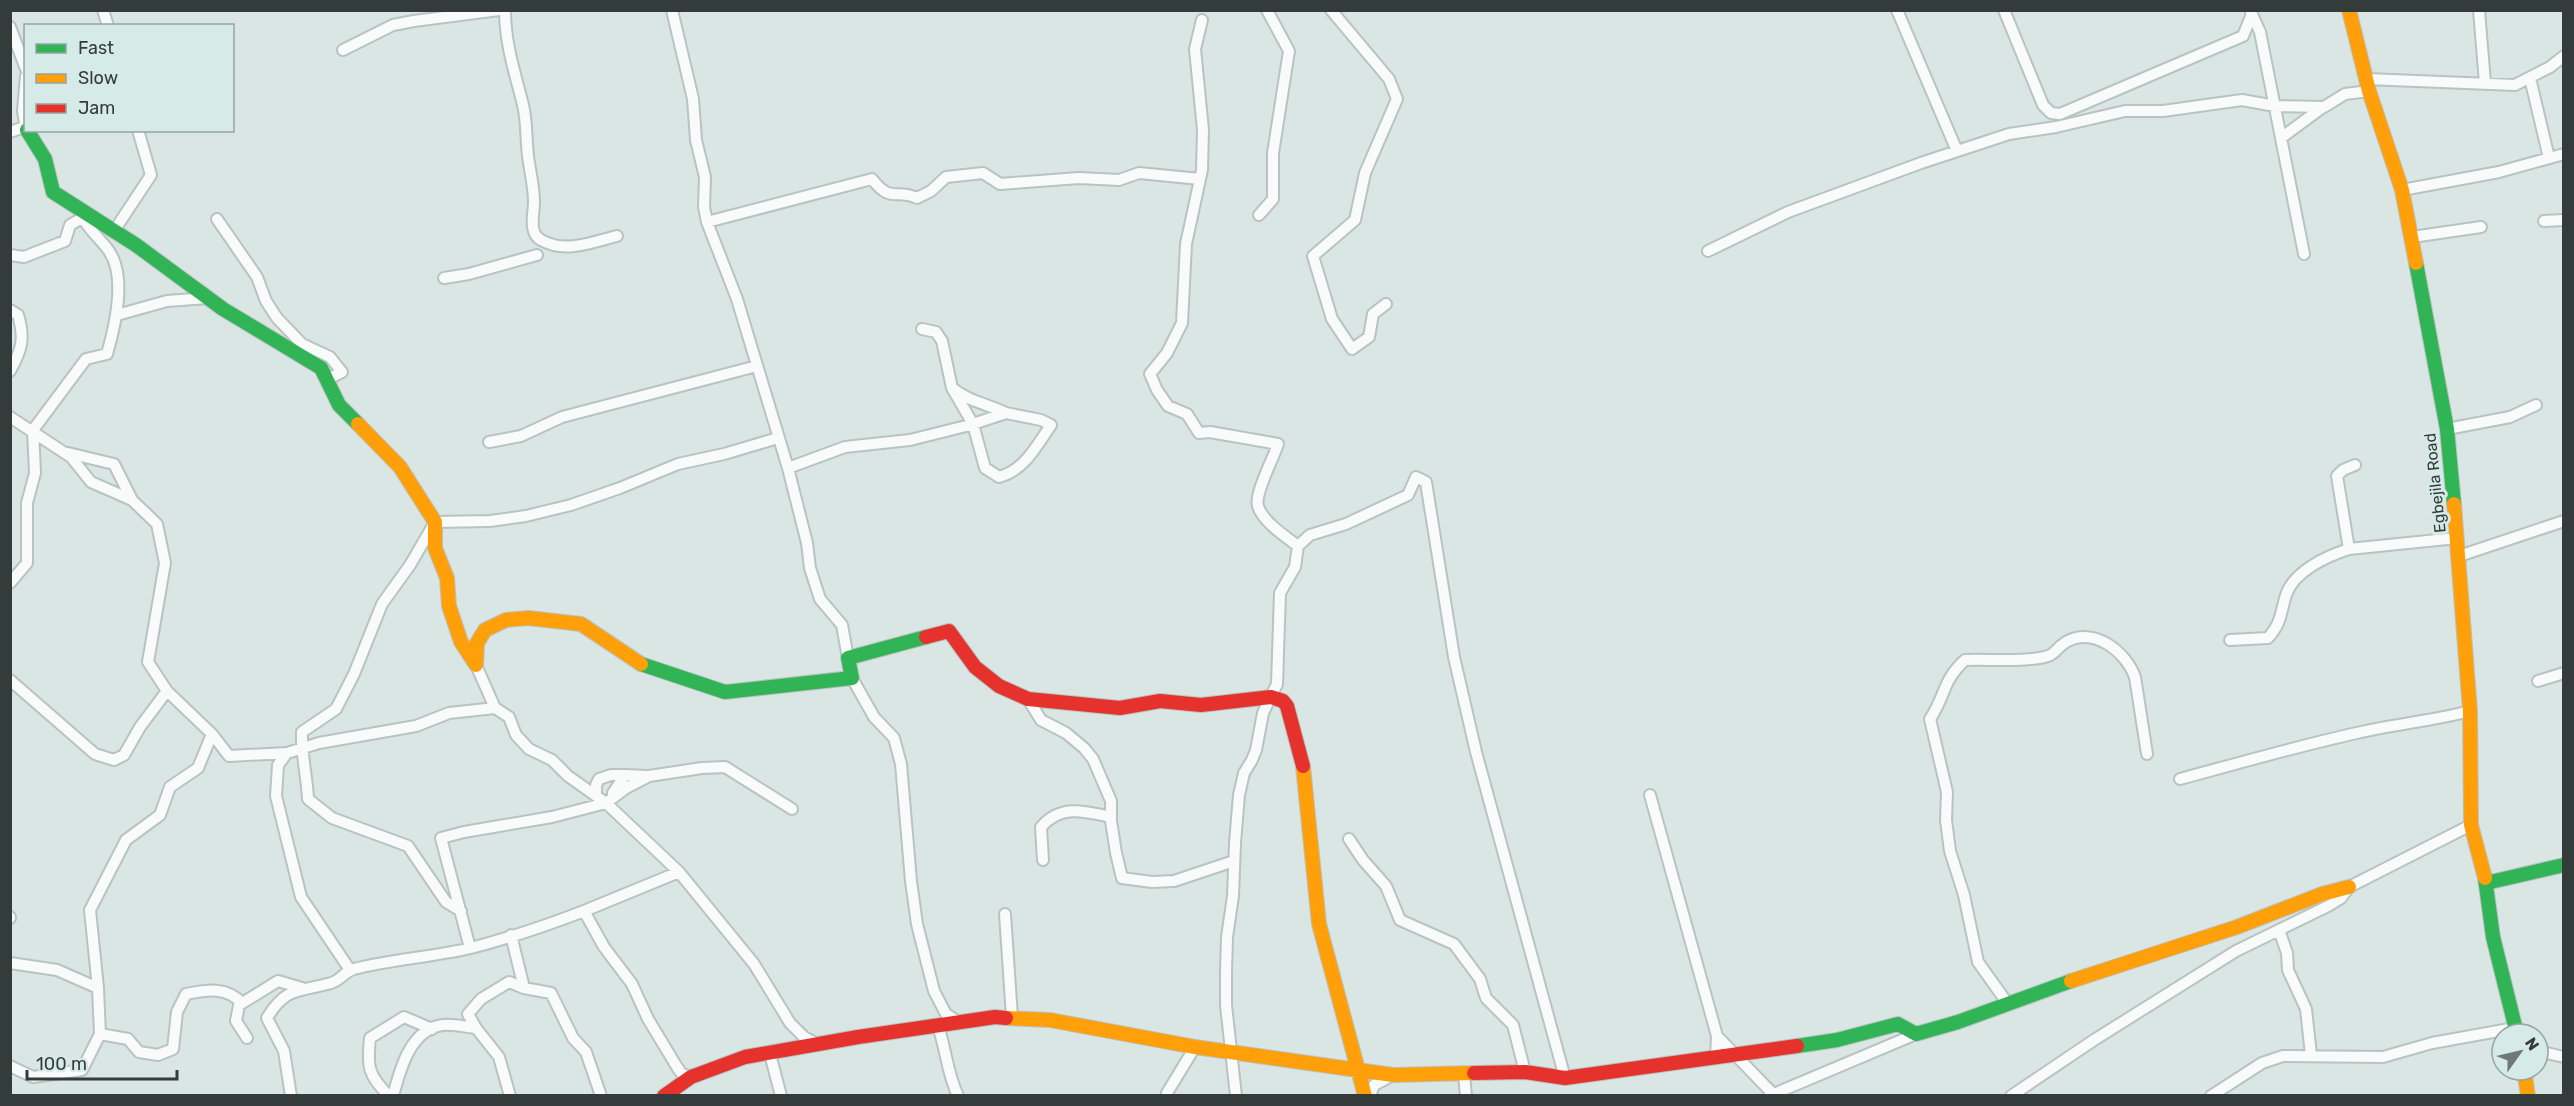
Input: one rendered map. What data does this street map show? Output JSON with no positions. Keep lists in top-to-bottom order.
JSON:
{
  "streets": {
    "street": ["Egbejila Road"]
  },
  "legend": ["Fast", "Slow", "Jam"],
  "scale_bar": "100 m",
  "north": "top right"
}
